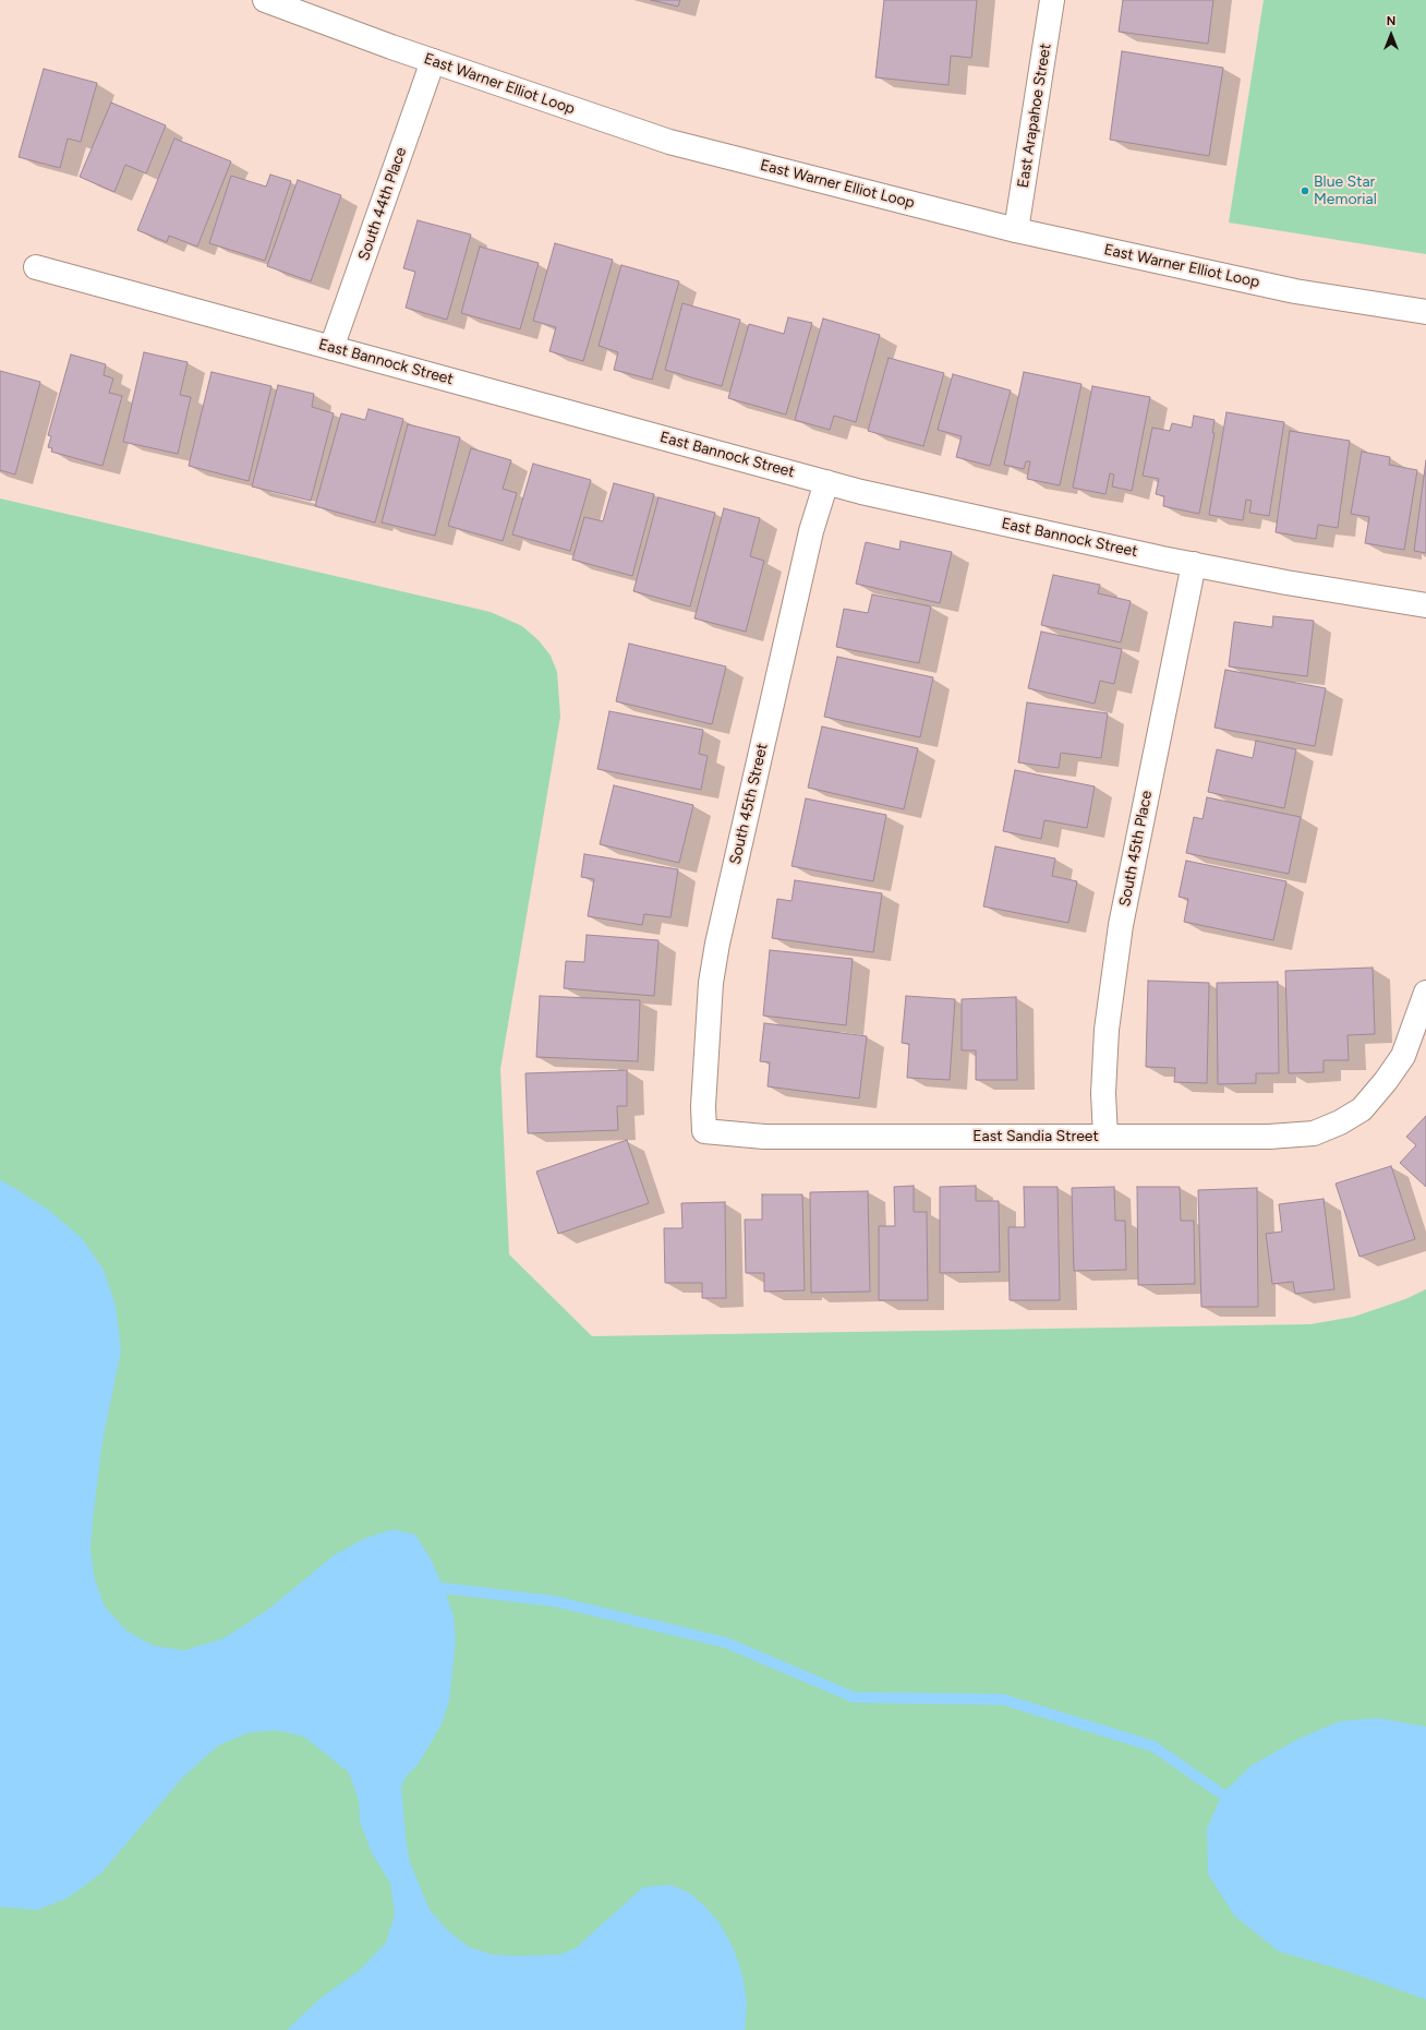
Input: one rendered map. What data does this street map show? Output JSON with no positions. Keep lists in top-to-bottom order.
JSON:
{
  "streets": {
    "street": [
      "East Warner Elliot Loop",
      "East Arapahoe Street",
      "South 44th Place",
      "East Bannock Street",
      "South 45th Street",
      "South 45th Place",
      "East Sandia Street"
    ]
  },
  "crossings": [
    ["East Warner Elliot Loop", "East Arapahoe Street"],
    ["East Warner Elliot Loop", "South 44th Place"],
    ["South 44th Place", "East Bannock Street"],
    ["East Bannock Street", "South 45th Street"],
    ["East Bannock Street", "South 45th Place"],
    ["South 45th Street", "East Sandia Street"],
    ["South 45th Place", "East Sandia Street"]
  ],
  "places": ["Blue Star Memorial"],
  "north": "top"
}
